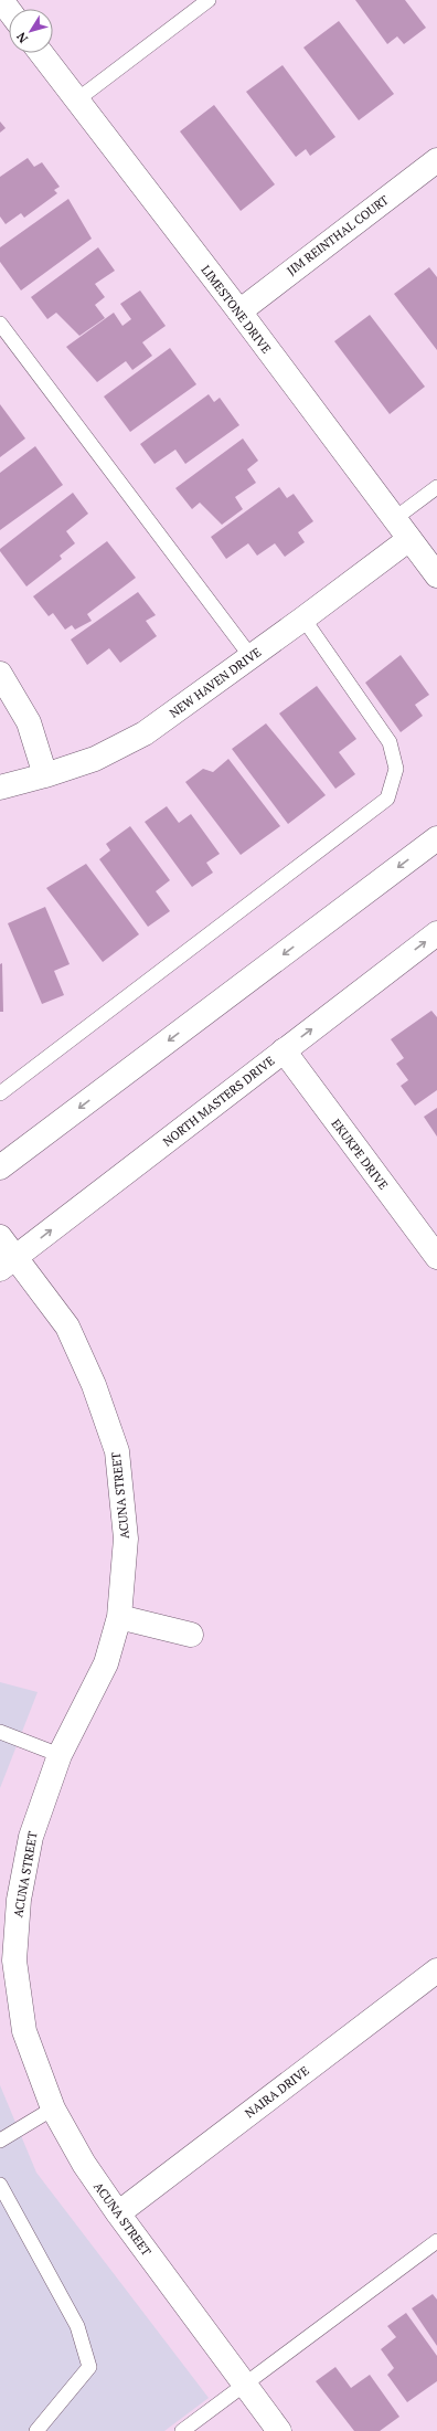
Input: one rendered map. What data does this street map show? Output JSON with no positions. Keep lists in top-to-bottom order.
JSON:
{
  "streets": {
    "street": [
      "JIM REINTHAL COURT",
      "LIMESTONE DRIVE",
      "NEW HAVEN DRIVE",
      "NORTH MASTERS DRIVE",
      "EKUKPE DRIVE",
      "ACUNA STREET",
      "NAIRA DRIVE"
    ]
  },
  "crossings": [
    ["JIM REINTHAL COURT", "LIMESTONE DRIVE"],
    ["LIMESTONE DRIVE", "NEW HAVEN DRIVE"],
    ["NORTH MASTERS DRIVE", "EKUKPE DRIVE"],
    ["NORTH MASTERS DRIVE", "ACUNA STREET"],
    ["ACUNA STREET", "NAIRA DRIVE"]
  ],
  "north": "bottom left"
}
